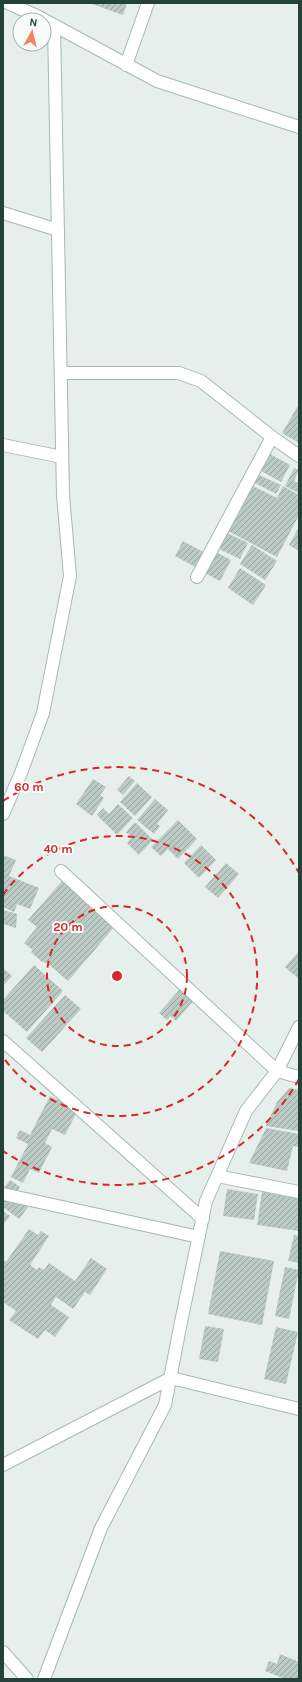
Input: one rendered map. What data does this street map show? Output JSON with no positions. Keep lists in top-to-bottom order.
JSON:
{
  "north": "top",
  "rings": ["60 m", "40 m", "20 m"]
}
